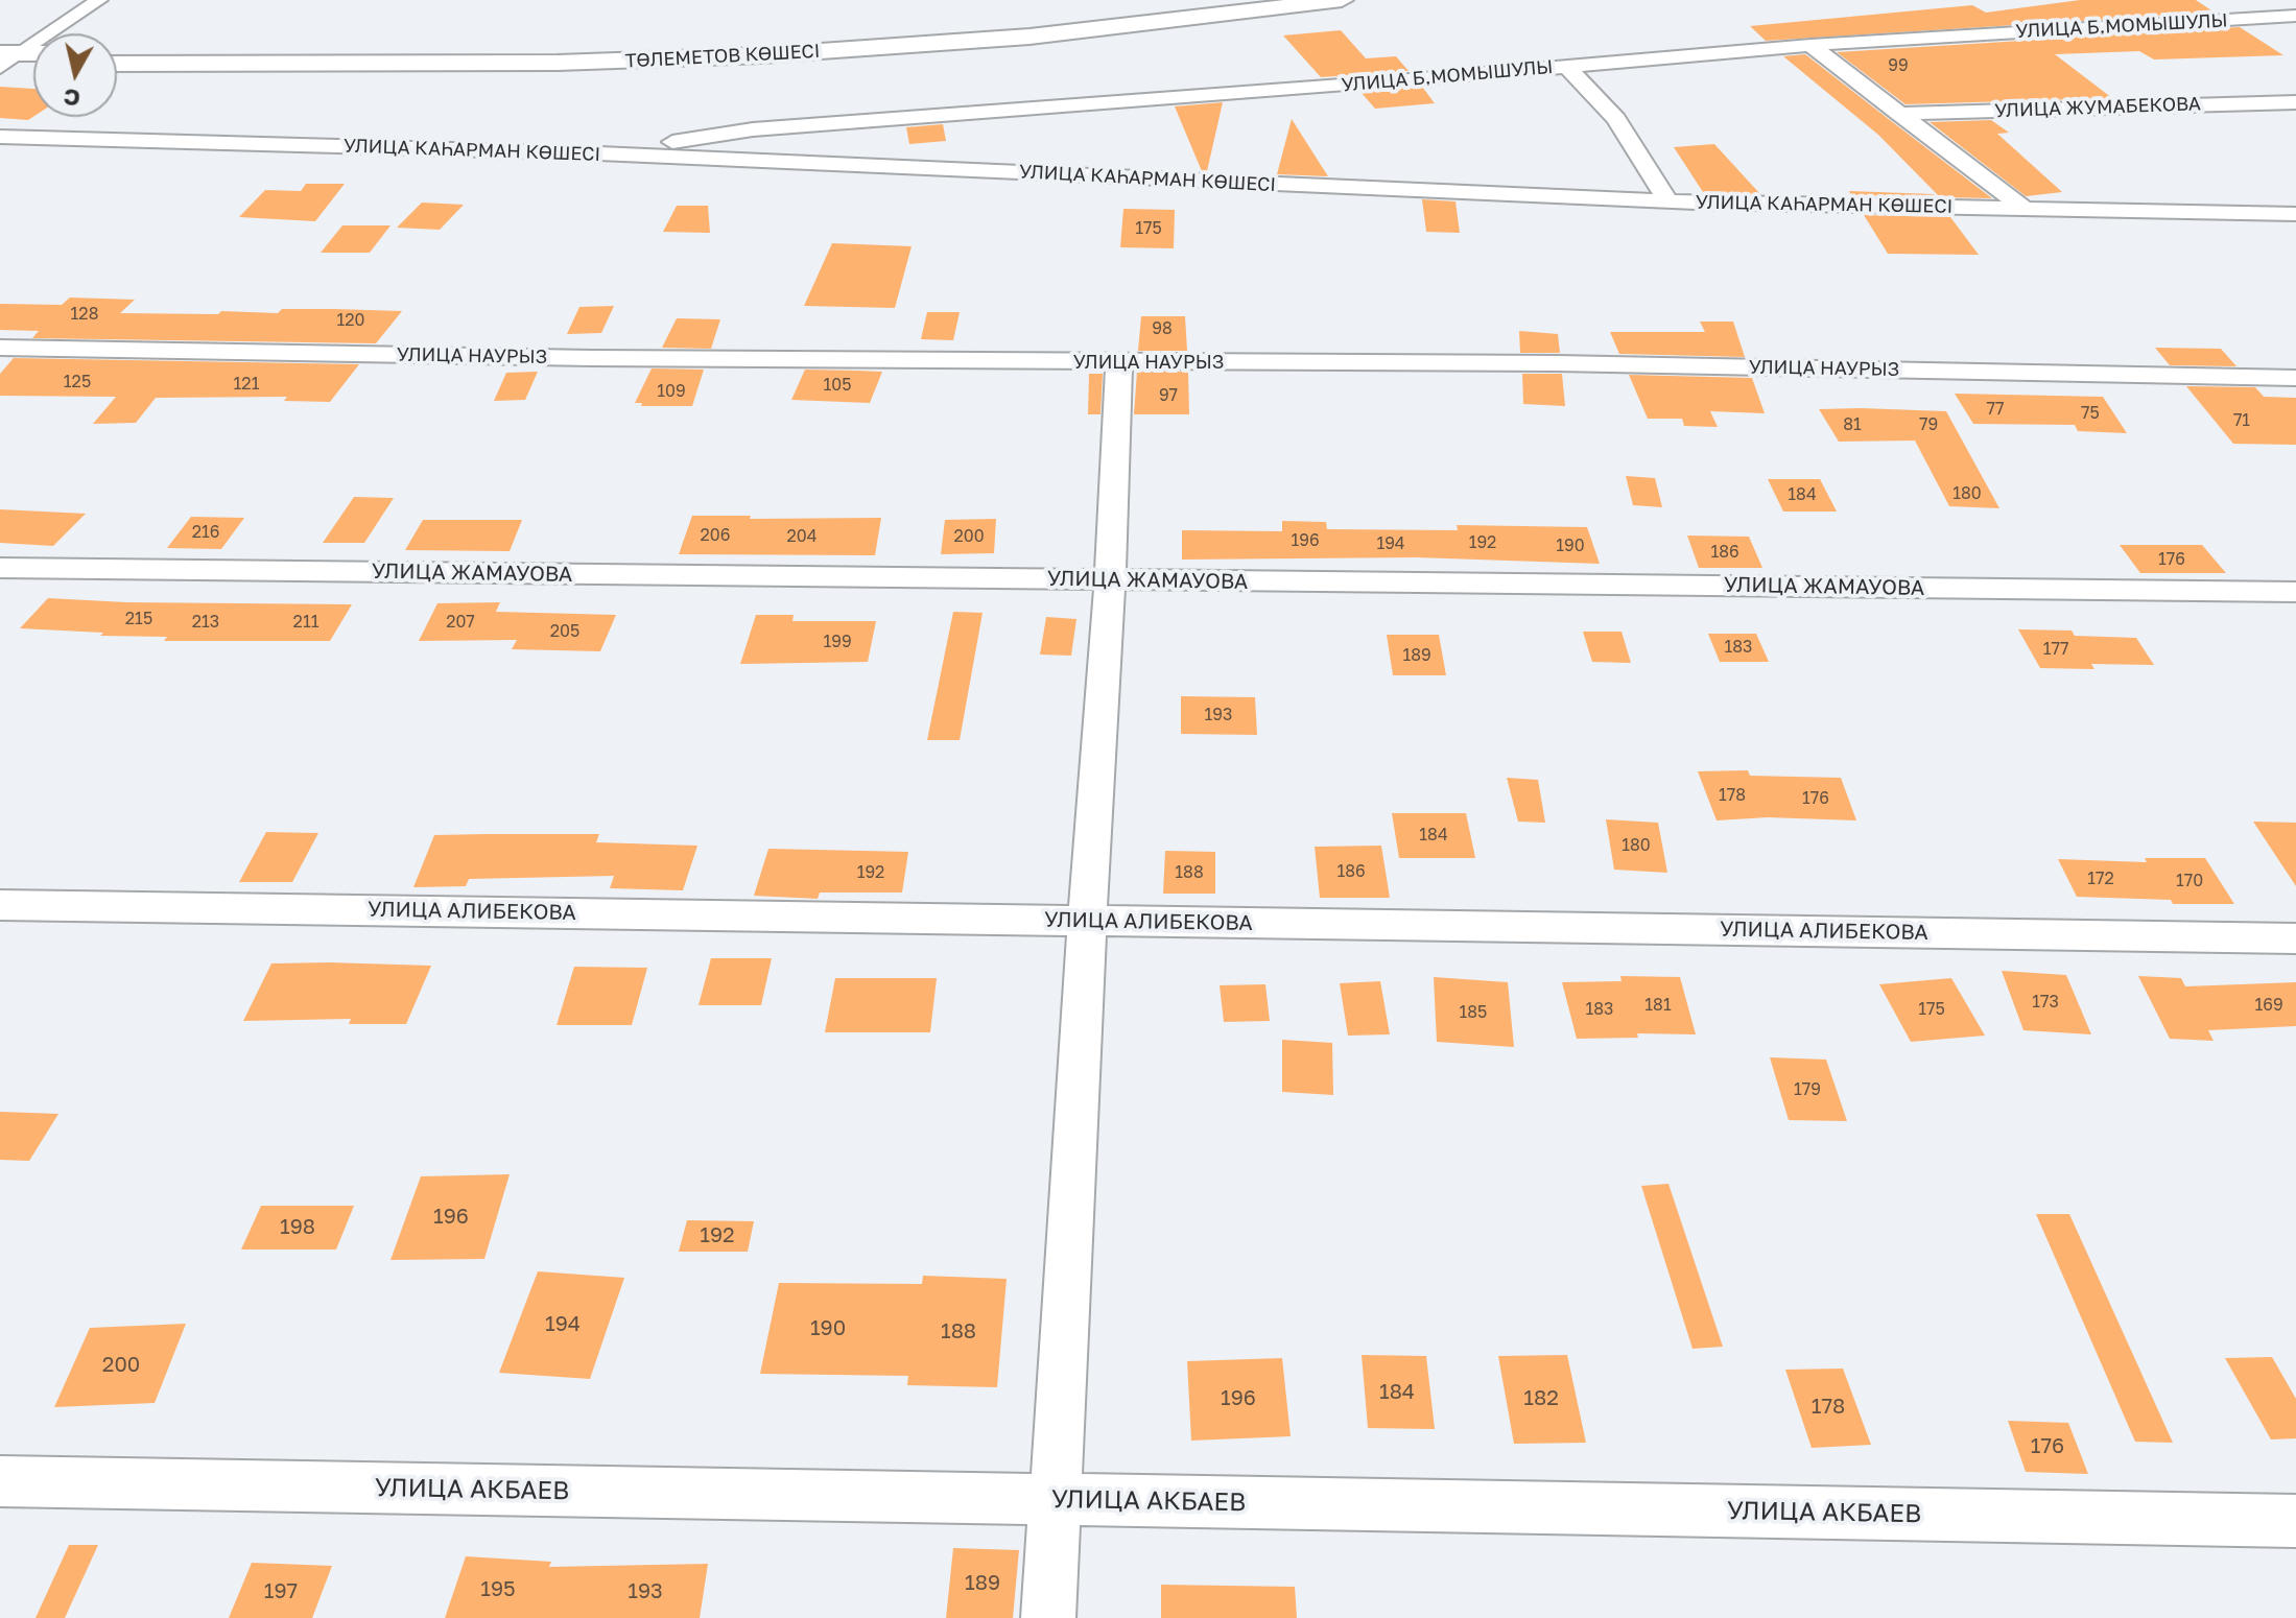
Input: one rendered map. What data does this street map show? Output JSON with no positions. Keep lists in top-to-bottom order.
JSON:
{
  "streets": {
    "main road": ["ТӨЛЕМЕТОВ КӨШЕСІ"],
    "street": [
      "УЛИЦА Б.МОМЫШУЛЫ",
      "УЛИЦА ЖУМАБЕКОВА",
      "УЛИЦА КАҺАРМАН КӨШЕСІ",
      "УЛИЦА НАУРЫЗ",
      "УЛИЦА ЖАМАУОВА",
      "УЛИЦА АЛИБЕКОВА",
      "УЛИЦА АКБАЕВ"
    ]
  },
  "crossings": [
    ["УЛИЦА Б.МОМЫШУЛЫ", "УЛИЦА КАҺАРМАН КӨШЕСІ"]
  ],
  "house_numbers": [
    "99",
    "175",
    "128",
    "120",
    "98",
    "125",
    "121",
    "105",
    "109",
    "97",
    "77",
    "75",
    "71",
    "81",
    "79",
    "180",
    "184",
    "216",
    "206",
    "204",
    "200",
    "196",
    "192",
    "194",
    "190",
    "186",
    "176",
    "215",
    "213",
    "211",
    "207",
    "205",
    "199",
    "183",
    "177",
    "189",
    "193",
    "178",
    "176",
    "184",
    "180",
    "186",
    "192",
    "188",
    "172",
    "170",
    "173",
    "181",
    "169",
    "183",
    "175",
    "185",
    "179",
    "196",
    "198",
    "192",
    "194",
    "190",
    "188",
    "200",
    "184",
    "196",
    "182",
    "178",
    "176",
    "189",
    "195",
    "197",
    "193"
  ],
  "north": "bottom"
}
